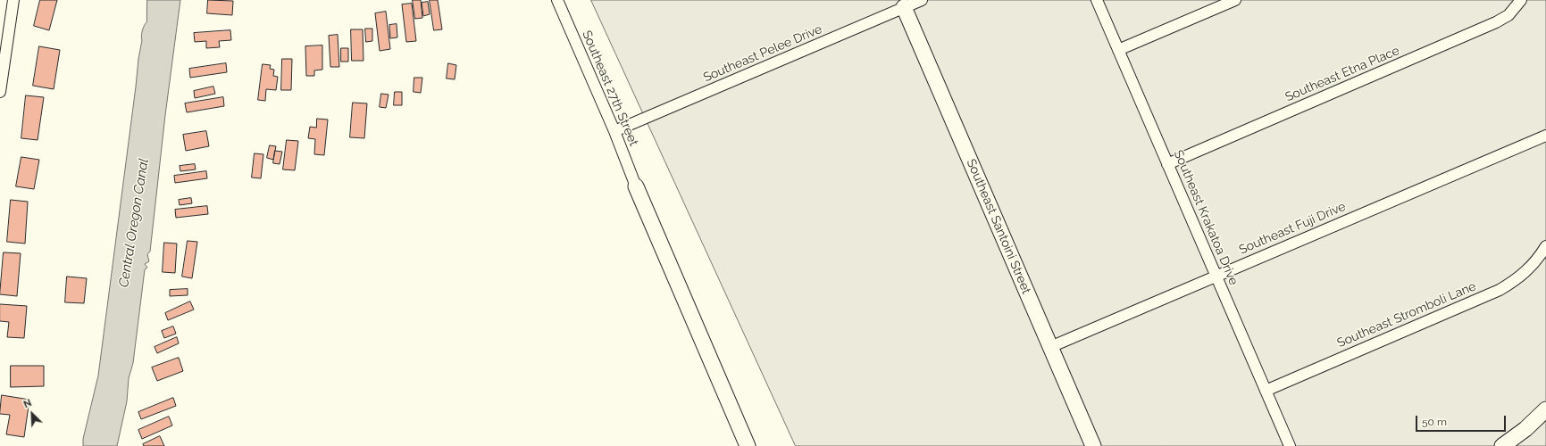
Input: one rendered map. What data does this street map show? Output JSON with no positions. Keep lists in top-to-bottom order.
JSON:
{
  "streets": {
    "street": [
      "Southeast Pelee Drive",
      "Southeast Etna Place",
      "Southeast 27th Street",
      "Southeast Krakatoa Drive",
      "Southeast Santoini Street",
      "Southeast Fuji Drive",
      "Southeast Stromboli Lane"
    ]
  },
  "crossings": [
    ["Southeast Pelee Drive", "Southeast 27th Street"],
    ["Southeast Pelee Drive", "Southeast Santoini Street"],
    ["Southeast Etna Place", "Southeast Krakatoa Drive"],
    ["Southeast Krakatoa Drive", "Southeast Fuji Drive"],
    ["Southeast Krakatoa Drive", "Southeast Stromboli Lane"],
    ["Southeast Santoini Street", "Southeast Fuji Drive"]
  ],
  "water": ["Central Oregon Canal"],
  "scale_bar": "50 m",
  "north": "top left"
}
